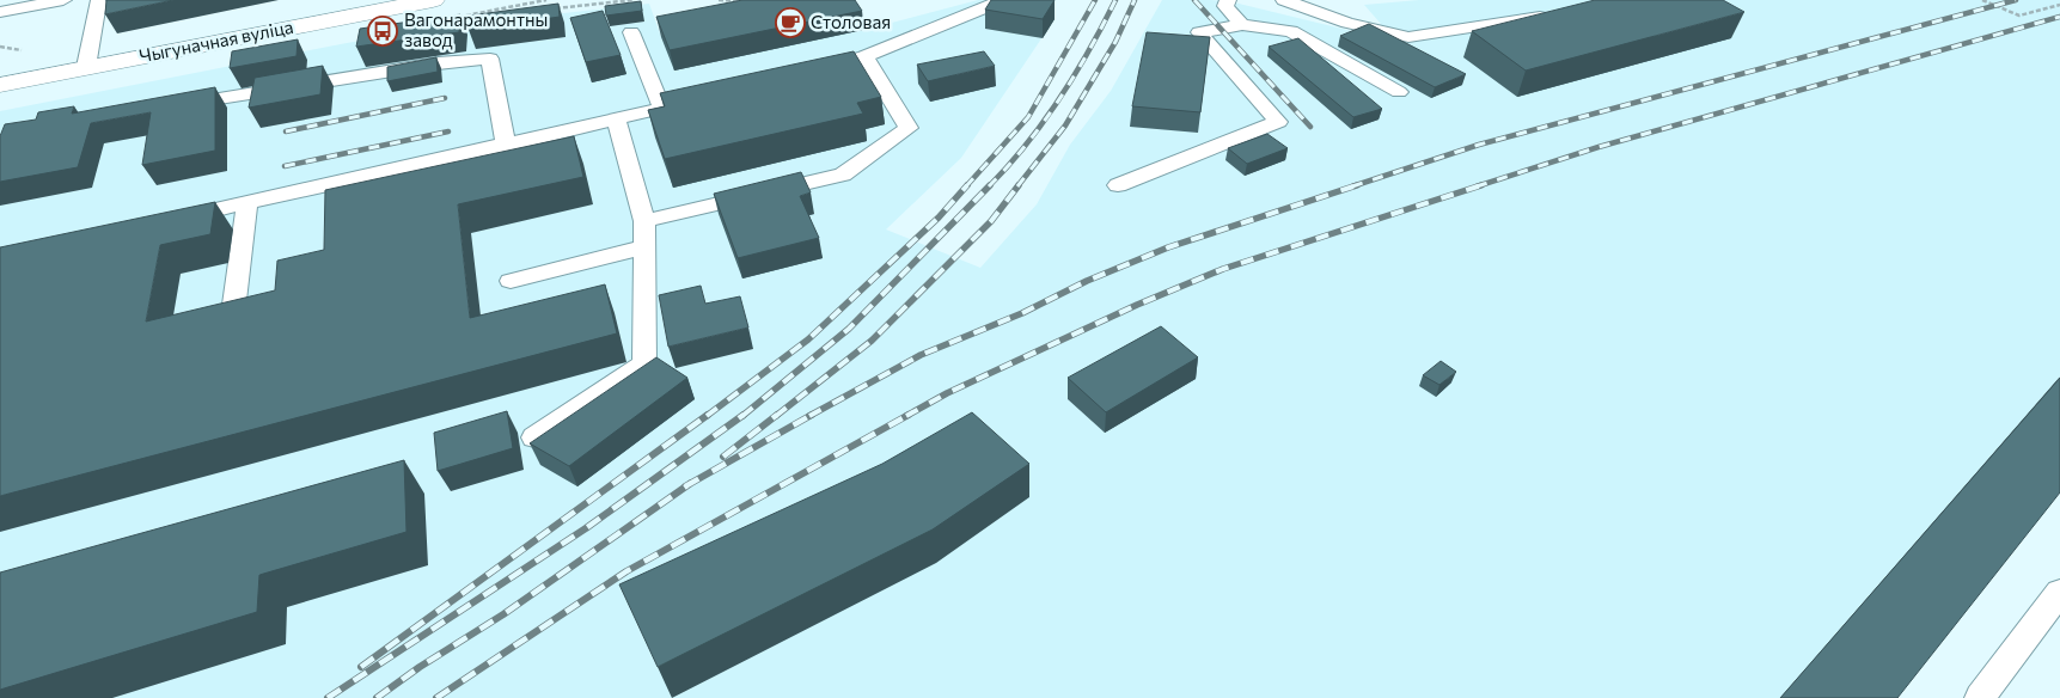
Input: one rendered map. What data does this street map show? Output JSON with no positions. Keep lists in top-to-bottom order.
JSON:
{
  "streets": {
    "main road": ["Чыгуначная вуліца"]
  },
  "places": {
    "cafe": ["Столовая"],
    "bus stop": ["Вагонарамонтны завод"]
  }
}
